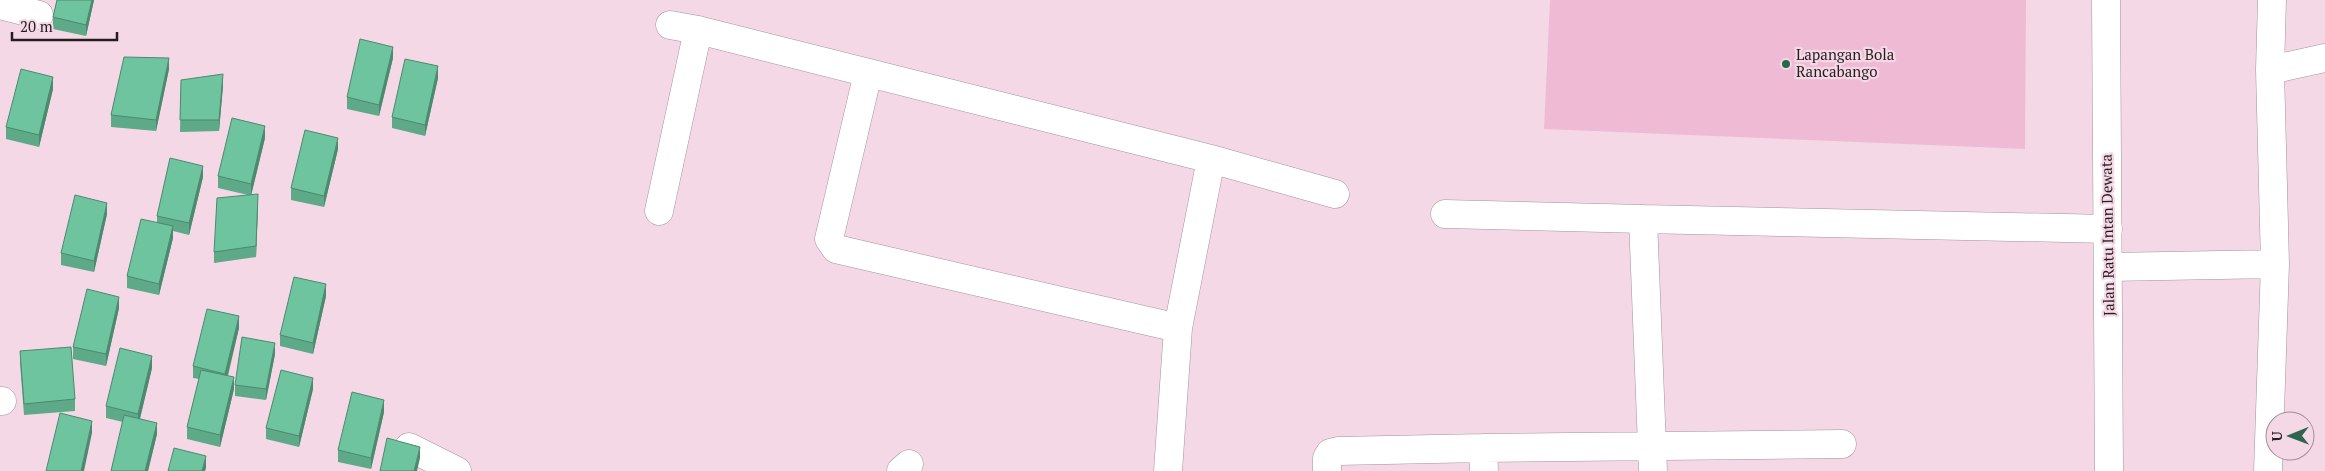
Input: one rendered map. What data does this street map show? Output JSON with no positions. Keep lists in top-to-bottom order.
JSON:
{
  "streets": {
    "street": ["Jalan Ratu Intan Dewata"]
  },
  "places": ["Lapangan Bola Rancabango"],
  "scale_bar": "20 m",
  "north": "left"
}
